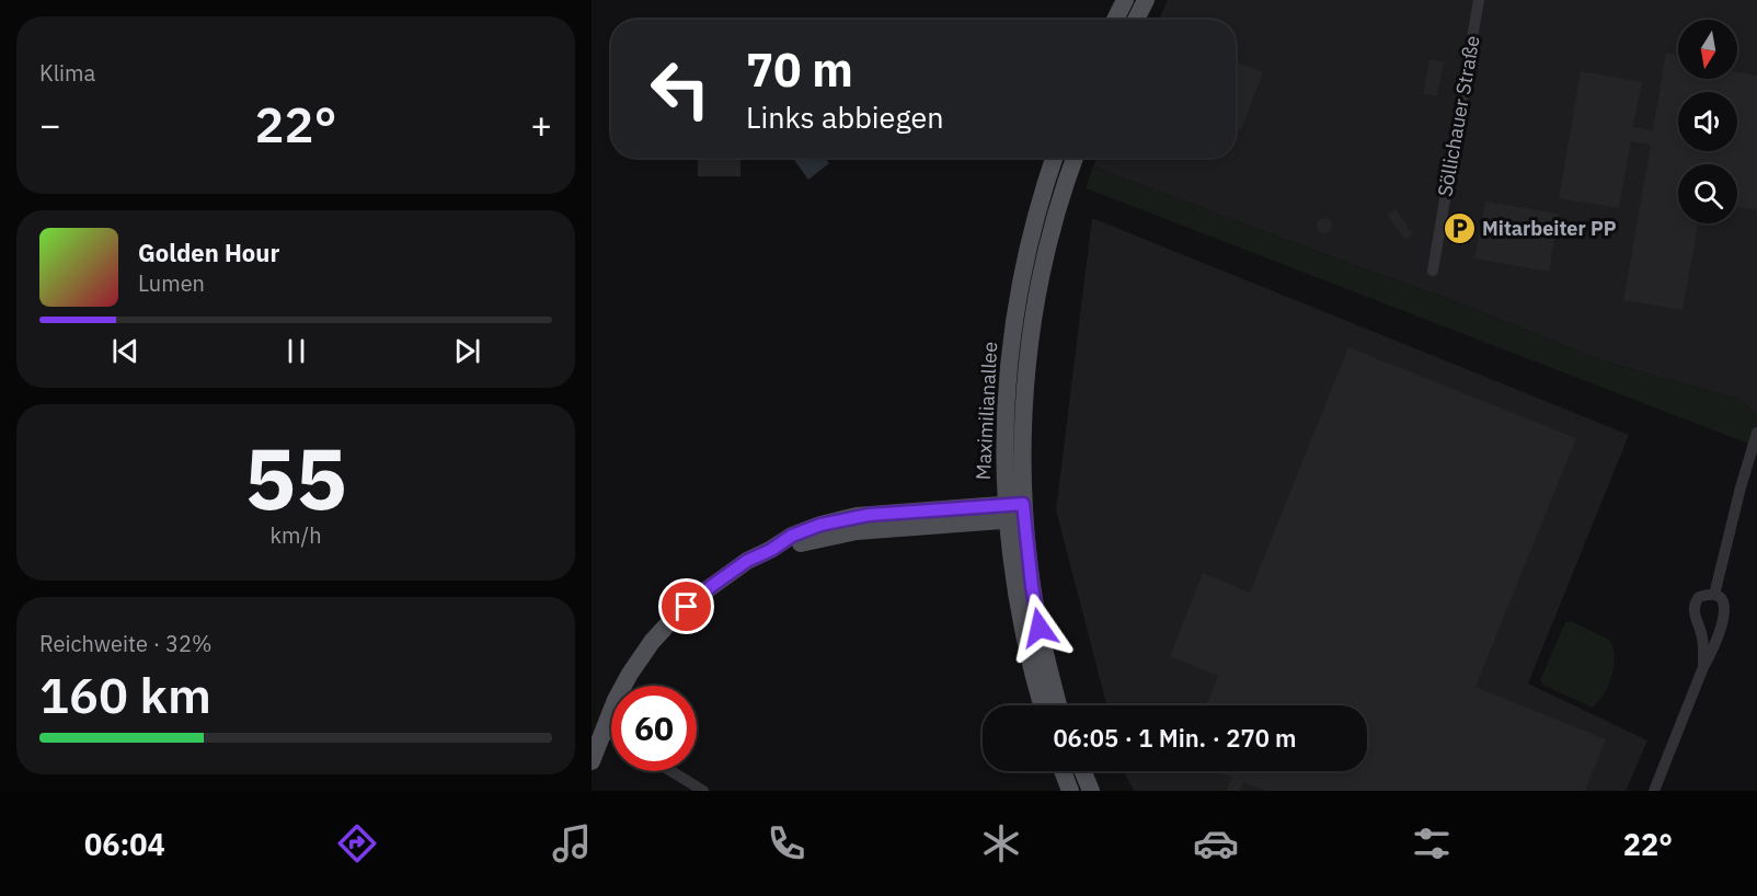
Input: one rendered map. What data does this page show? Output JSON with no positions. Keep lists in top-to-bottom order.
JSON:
{
  "streets": {
    "main road": ["Maximilianallee"],
    "street": ["Söllichauer Straße"]
  },
  "places": {
    "parking": ["Mitarbeiter PP"]
  },
  "north": "bottom",
  "page": {
    "tile": [
      "Klima",
      ["55", "km/h"],
      ["Reichweite · 32%", "160 km"]
    ],
    "turn": ["70 m", "Links abbiegen"],
    "heat": ["−", "22°", "+"],
    "song": ["Golden Hour", "Lumen"],
    "limit": "60",
    "trip": "06:05 · 1 Min. · 270 m",
    "tabs": ["06:04", "22°"]
  }
}
